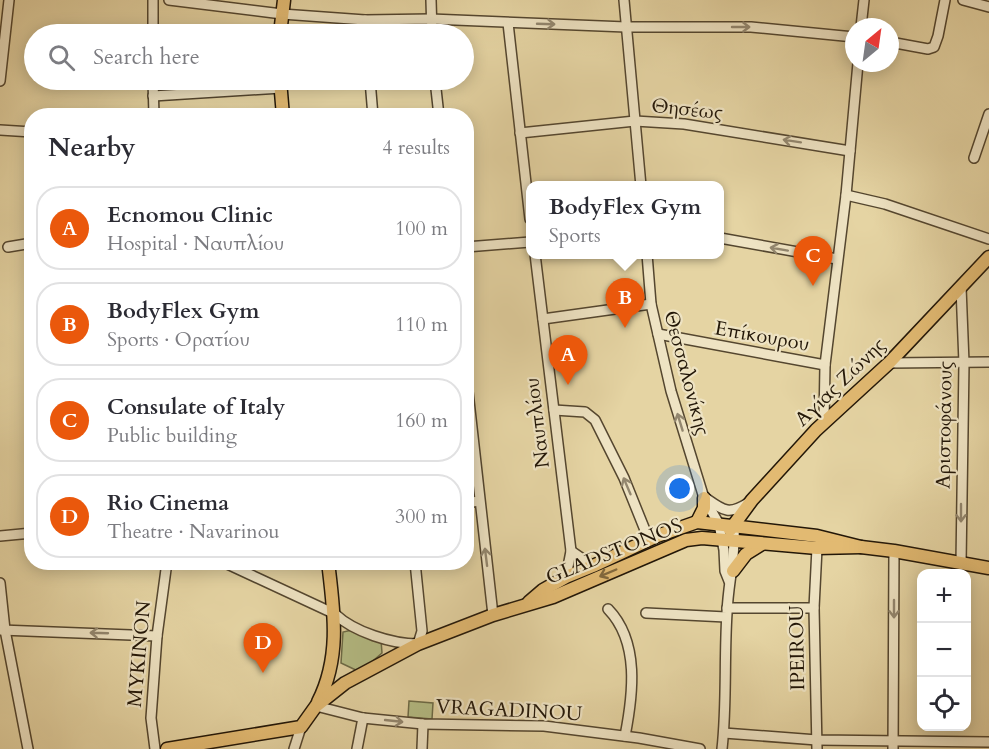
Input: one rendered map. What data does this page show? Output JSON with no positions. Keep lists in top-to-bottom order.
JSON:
{
  "streets": {
    "main road": ["Αγίας Ζώνης", "GLADSTONOS"],
    "street": [
      "Θησέως",
      "Επίκουρου",
      "Θεσσαλονίκης",
      "Ναυπλίου",
      "Αριστοφάνους",
      "IPEIROU",
      "MYKINON",
      "VRAGADINOU"
    ]
  },
  "crossings": [
    ["Επίκουρου", "Θεσσαλονίκης"],
    ["Θεσσαλονίκης", "Αγίας Ζώνης"],
    ["Θεσσαλονίκης", "GLADSTONOS"],
    ["Αγίας Ζώνης", "Αριστοφάνους"],
    ["Αγίας Ζώνης", "GLADSTONOS"],
    ["Ναυπλίου", "GLADSTONOS"],
    ["Αριστοφάνους", "GLADSTONOS"],
    ["GLADSTONOS", "IPEIROU"],
    ["GLADSTONOS", "VRAGADINOU"]
  ],
  "one_way": ["Θησέως", "Αριστοφάνους"],
  "north": "top right",
  "page": {
    "search": "Search here",
    "heading": ["Nearby", "4 results"],
    "popup": ["BodyFlex Gym", "Sports"],
    "list": [
      {
        "mark": "A",
        "name": "Ecnomou Clinic",
        "note": "Hospital · Ναυπλίου",
        "value": "100 m"
      },
      {
        "mark": "B",
        "name": "BodyFlex Gym",
        "note": "Sports · Ορατίου",
        "value": "110 m"
      },
      {
        "mark": "C",
        "name": "Consulate of Italy",
        "note": "Public building",
        "value": "160 m"
      },
      {
        "mark": "D",
        "name": "Rio Cinema",
        "note": "Theatre · Navarinou",
        "value": "300 m"
      }
    ],
    "pins": [
      "C",
      "B",
      "A",
      "D"
    ],
    "map_buttons": ["+", "−"]
  }
}
